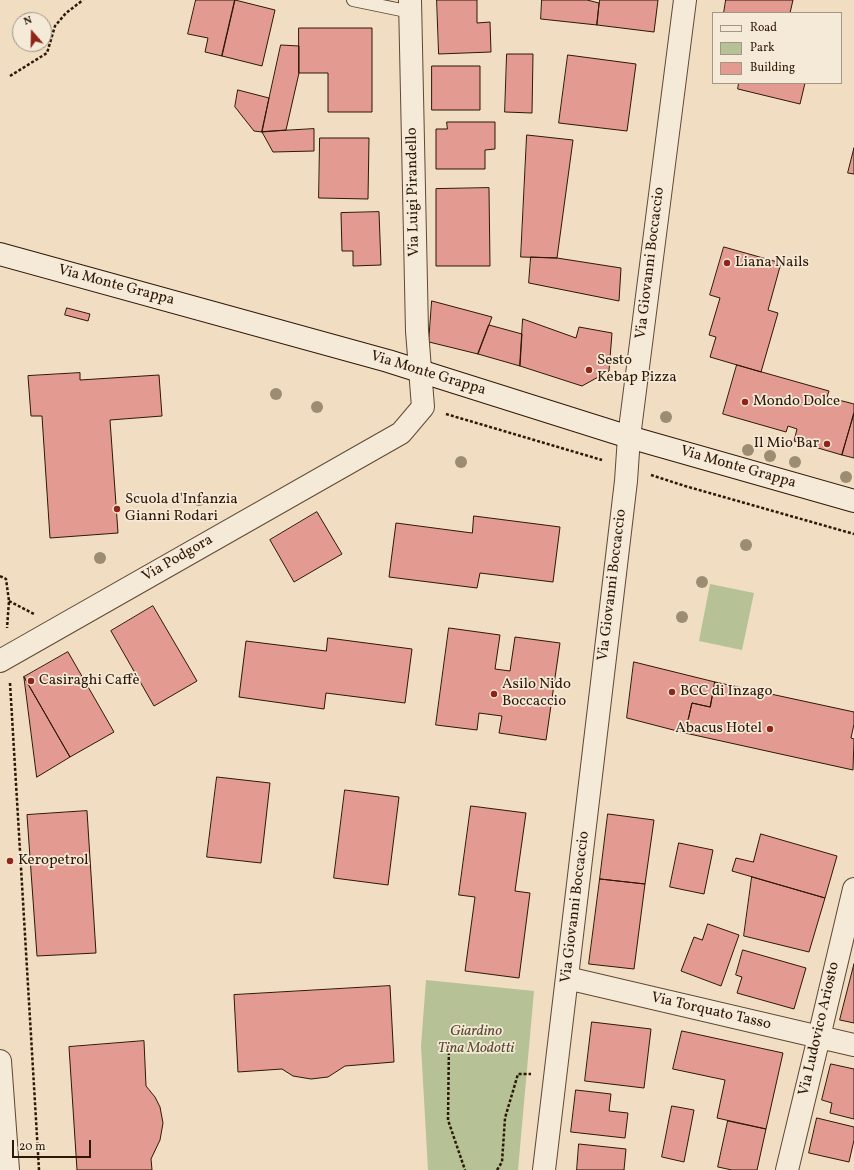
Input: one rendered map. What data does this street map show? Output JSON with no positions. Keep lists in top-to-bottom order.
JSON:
{
  "streets": {
    "street": [
      "Via Luigi Pirandello",
      "Via Giovanni Boccaccio",
      "Via Monte Grappa",
      "Via Podgora",
      "Via Torquato Tasso",
      "Via Ludovico Ariosto"
    ]
  },
  "crossings": [
    ["Via Luigi Pirandello", "Via Monte Grappa"],
    ["Via Luigi Pirandello", "Via Podgora"],
    ["Via Giovanni Boccaccio", "Via Monte Grappa"],
    ["Via Giovanni Boccaccio", "Via Torquato Tasso"],
    ["Via Monte Grappa", "Via Podgora"],
    ["Via Torquato Tasso", "Via Ludovico Ariosto"]
  ],
  "parks": ["Giardino Tina Modotti"],
  "places": [
    "Liana Nails",
    "Sesto Kebap Pizza",
    "Mondo Dolce",
    "Il Mio Bar",
    "Scuola d'Infanzia Gianni Rodari",
    "Casiraghi Caffè",
    "BCC di Inzago",
    "Asilo Nido Boccaccio",
    "Abacus Hotel",
    "Keropetrol"
  ],
  "legend": ["Road", "Park", "Building"],
  "scale_bar": "20 m",
  "north": "top"
}
